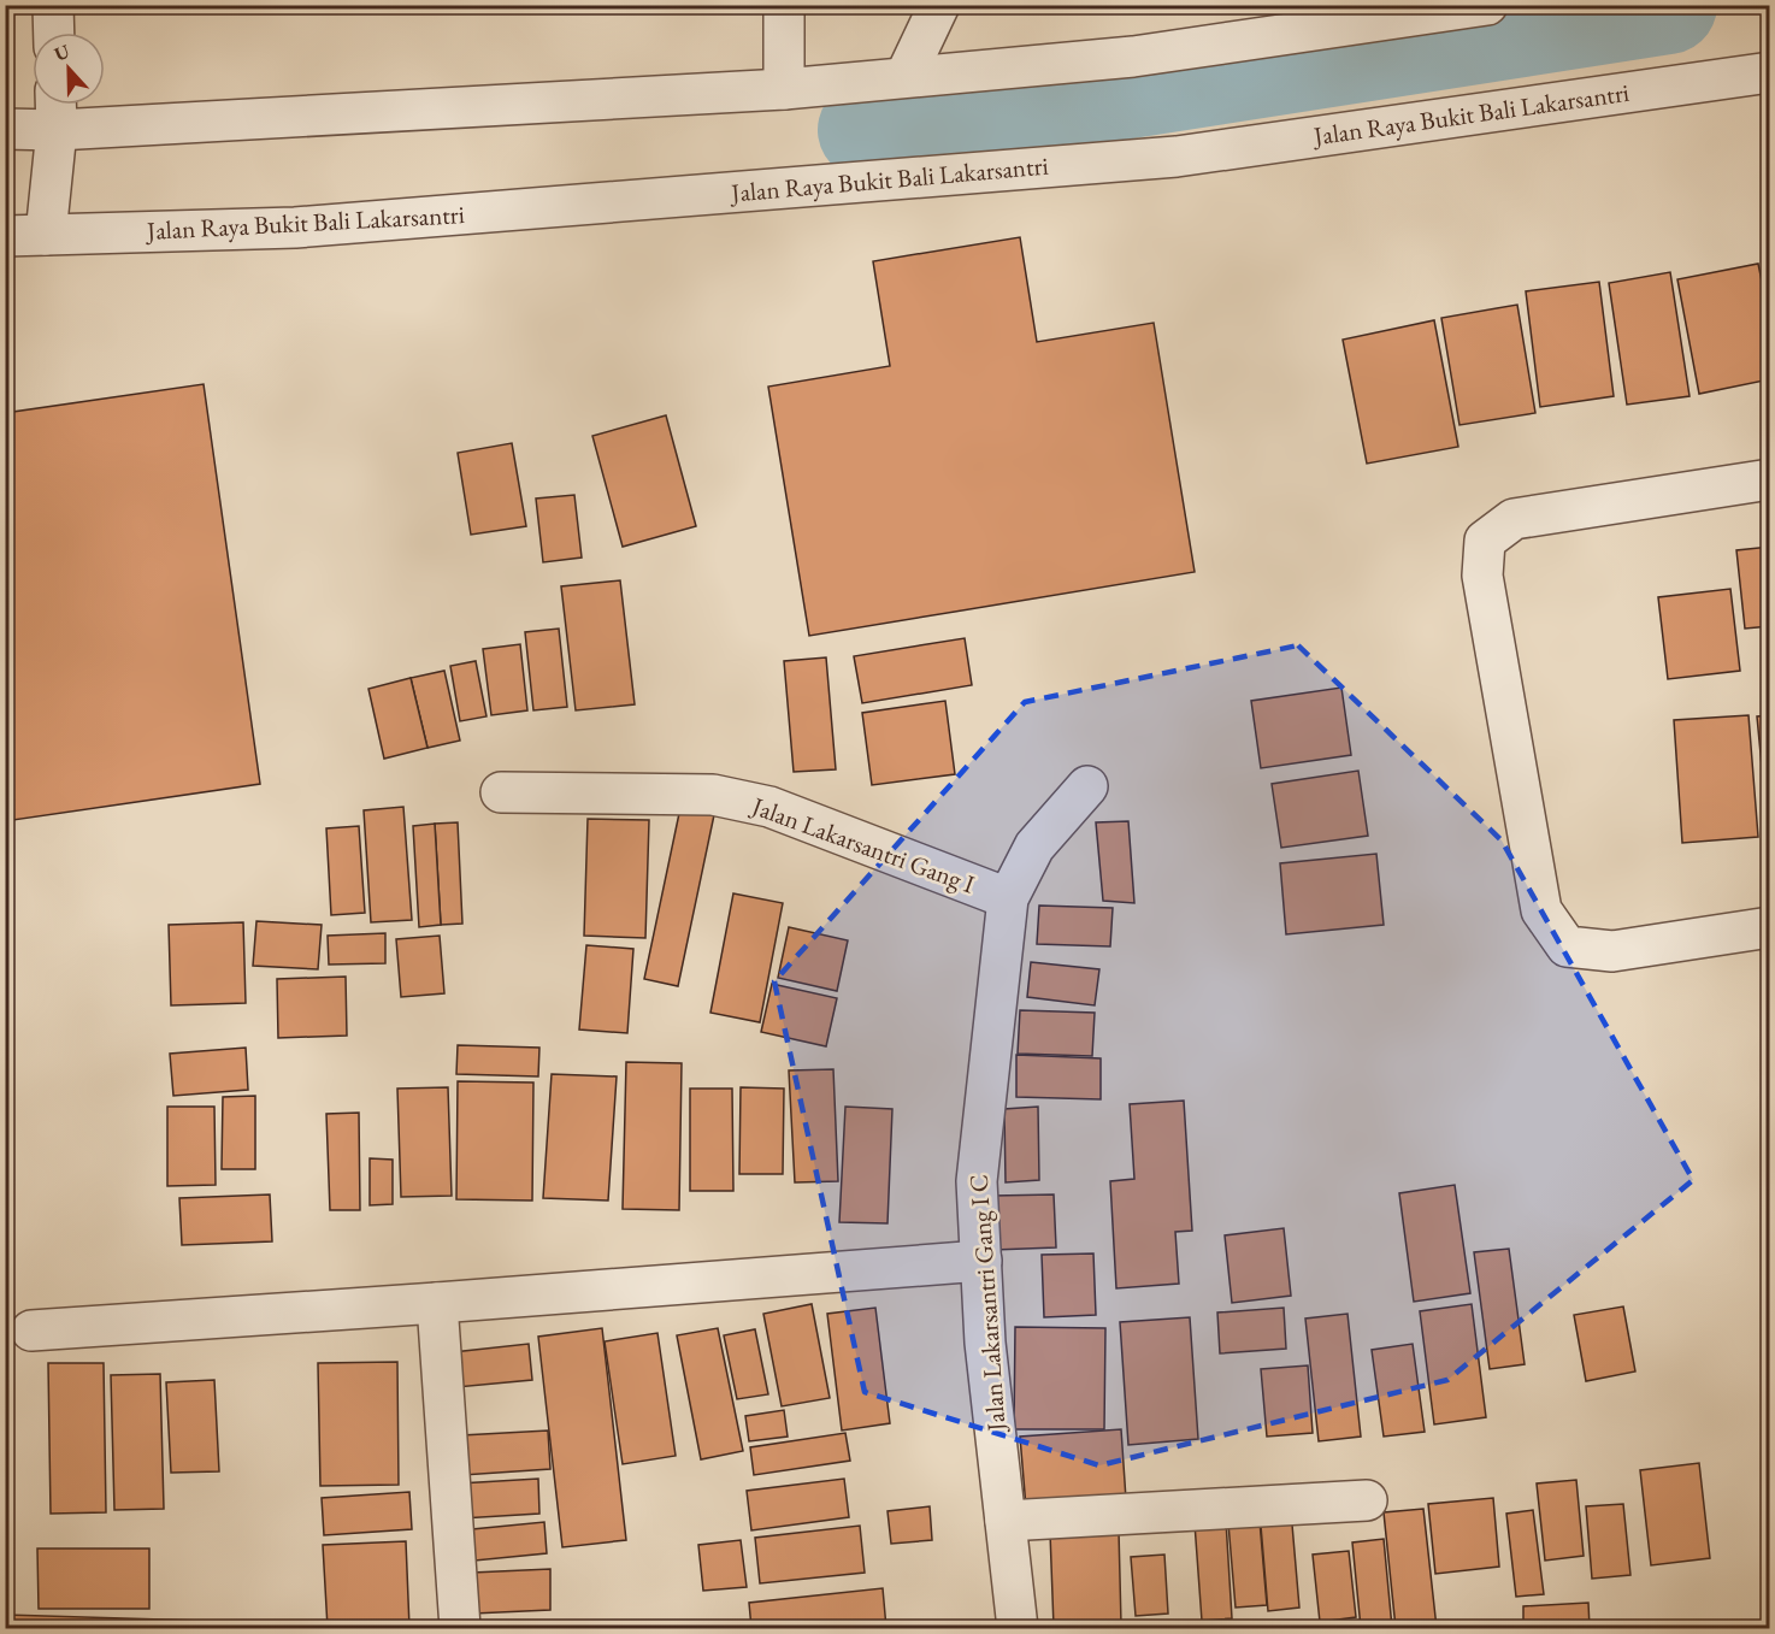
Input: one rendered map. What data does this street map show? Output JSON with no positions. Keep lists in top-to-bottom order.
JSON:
{
  "streets": {
    "street": ["Jalan Raya Bukit Bali Lakarsantri", "Jalan Lakarsantri Gang I", "Jalan Lakarsantri Gang I C"]
  },
  "crossings": [
    ["Jalan Lakarsantri Gang I", "Jalan Lakarsantri Gang I C"]
  ],
  "north": "top"
}
